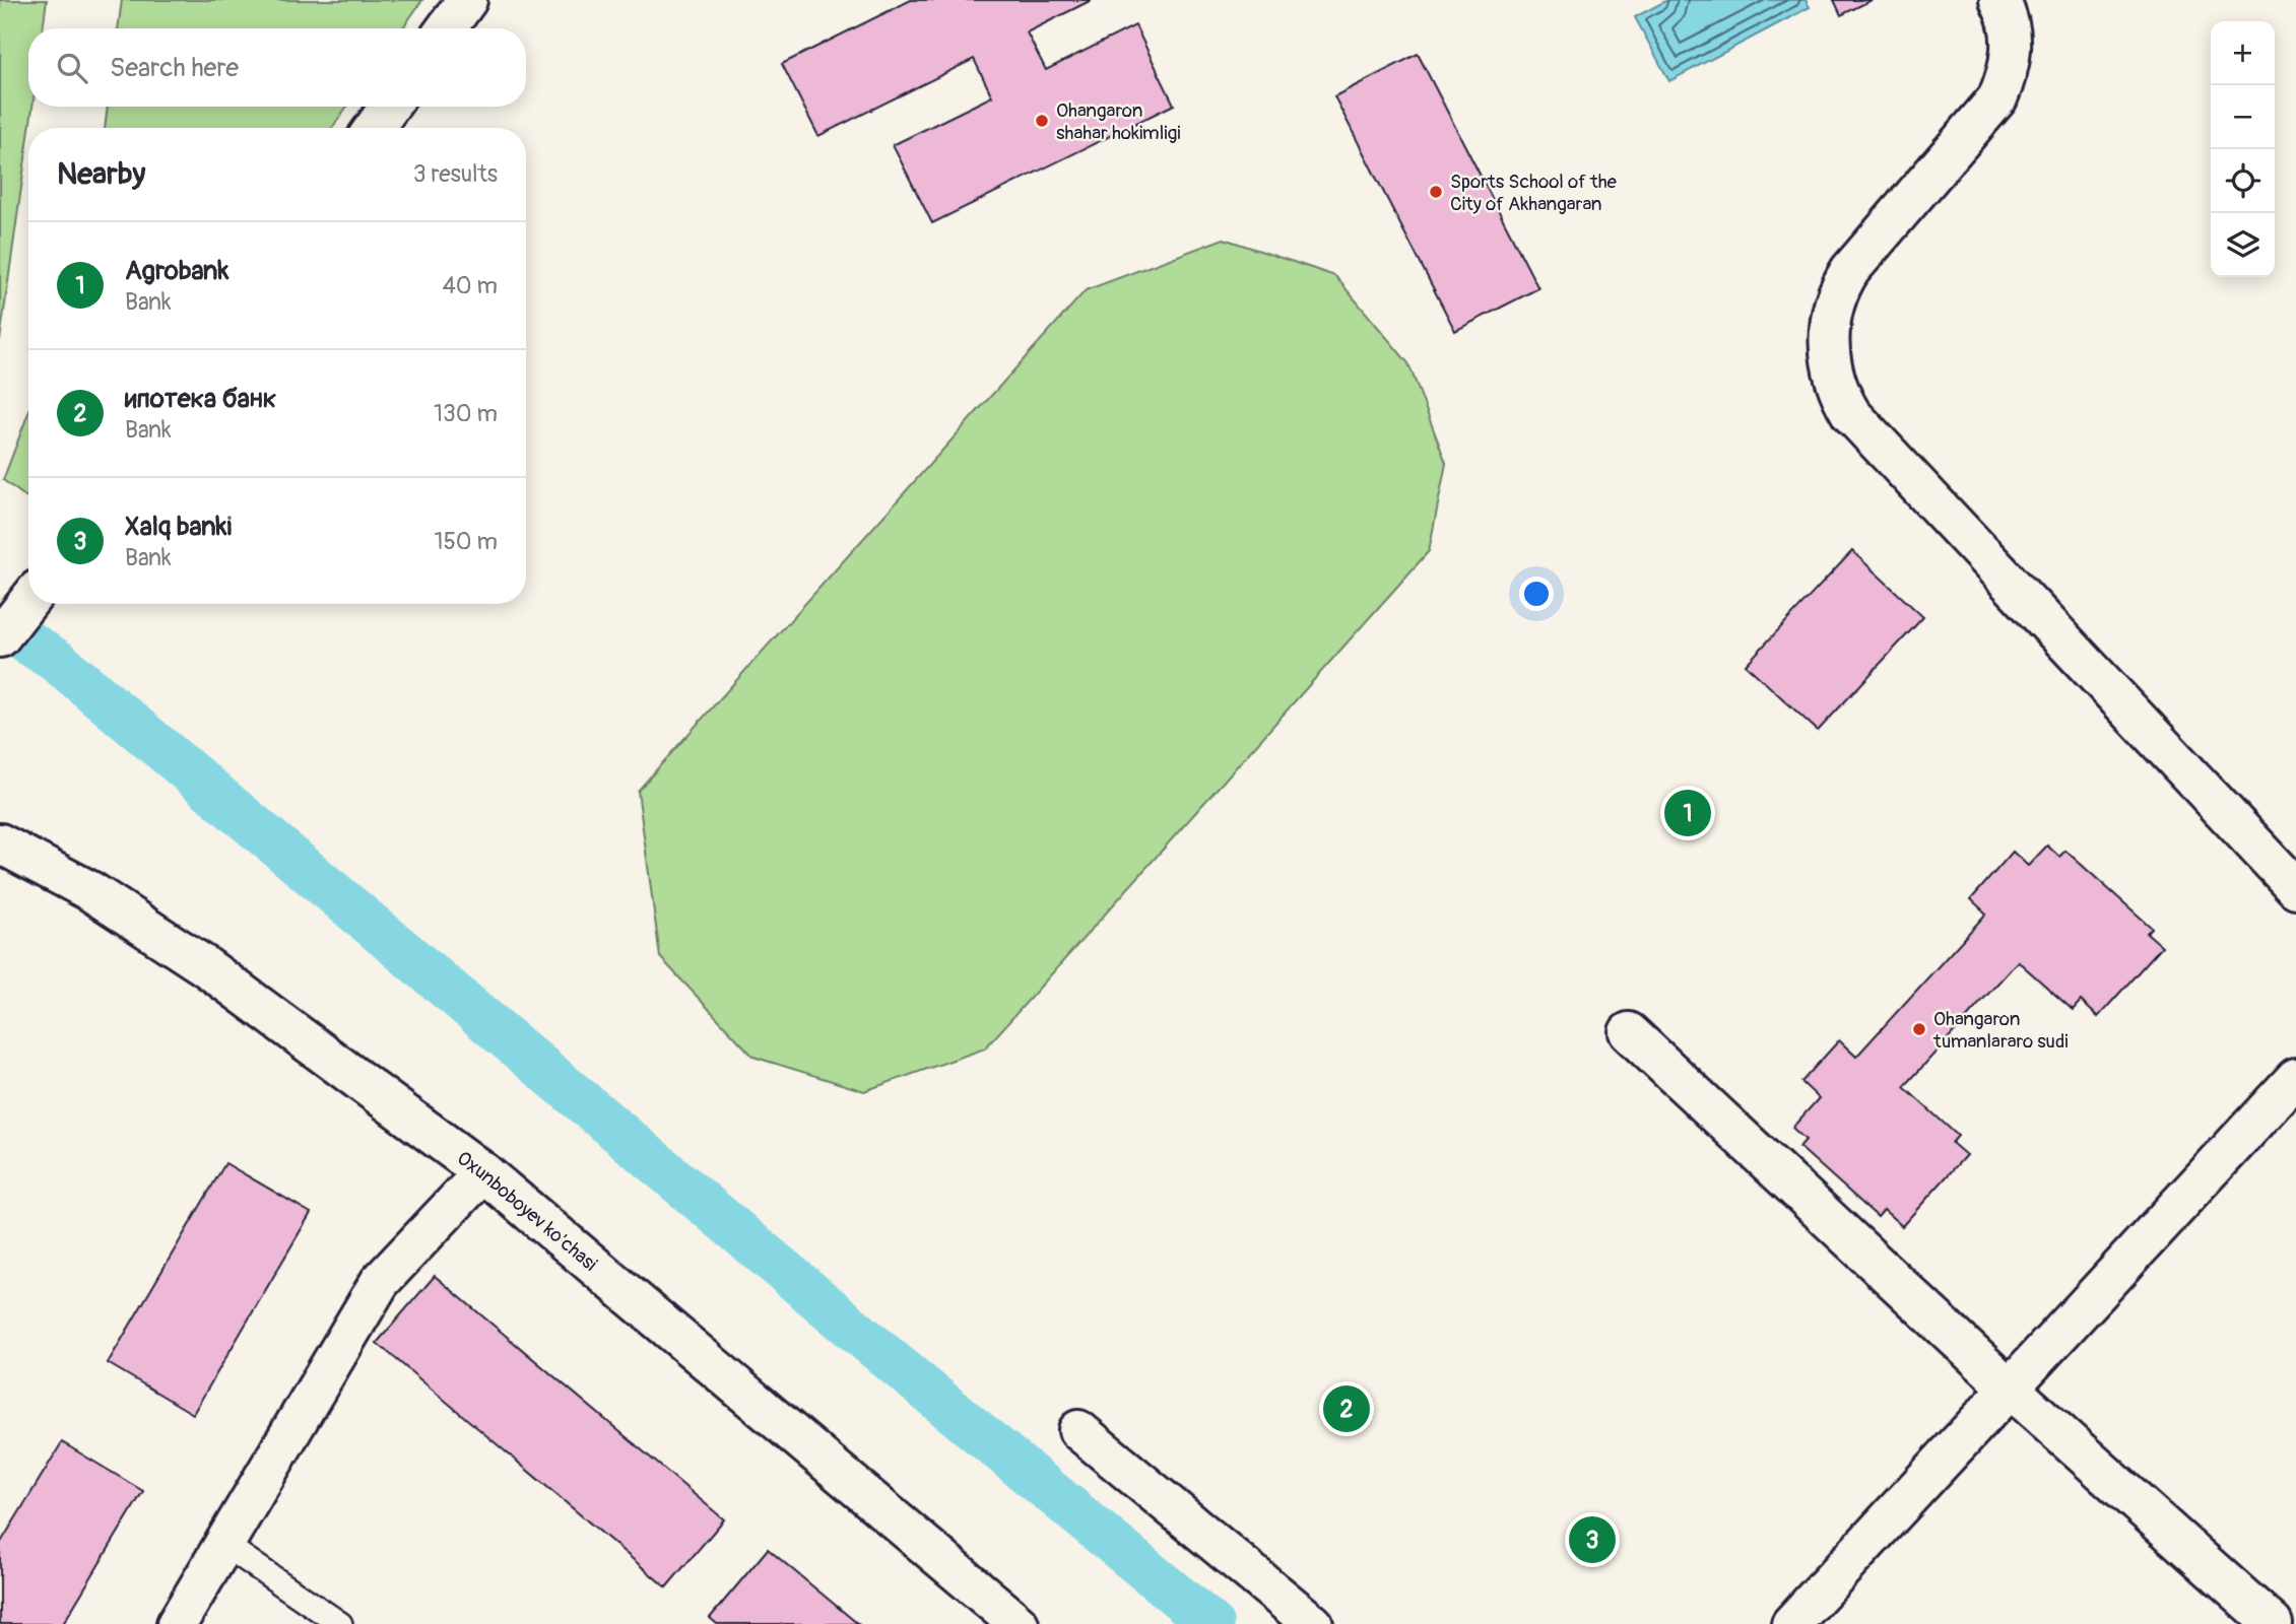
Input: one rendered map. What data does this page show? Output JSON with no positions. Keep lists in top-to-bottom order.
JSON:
{
  "streets": {
    "street": ["Oxunboboyev ko'chasi"]
  },
  "places": ["Ohangaron shahar hokimligi", "Sports School of the City of Akhangaran", "Ohangaron tumanlararo sudi"],
  "page": {
    "map_buttons": ["+", "−"],
    "search": "Search here",
    "heading": ["Nearby", "3 results"],
    "list": [
      {
        "mark": "1",
        "name": "Agrobank",
        "note": "Bank",
        "value": "40 m"
      },
      {
        "mark": "2",
        "name": "ипотека банк",
        "note": "Bank",
        "value": "130 m"
      },
      {
        "mark": "3",
        "name": "Xalq banki",
        "note": "Bank",
        "value": "150 m"
      }
    ],
    "pins": ["1", "2", "3"]
  }
}
